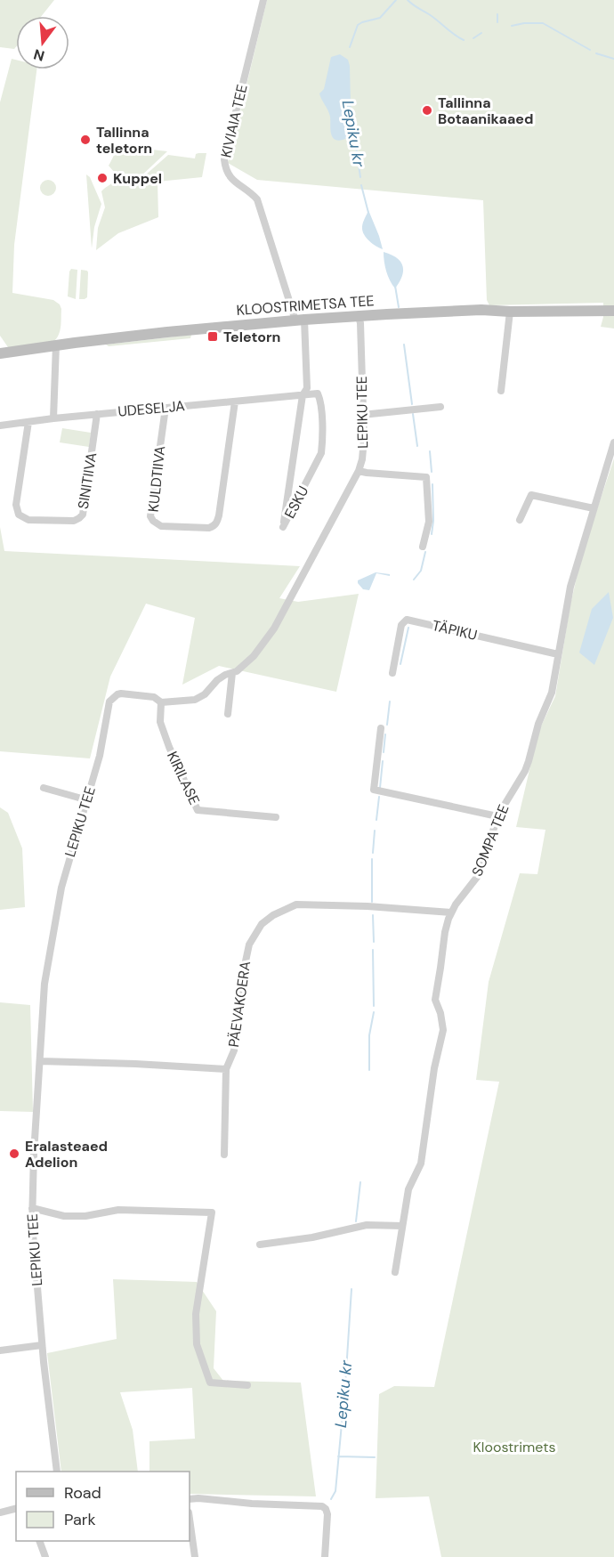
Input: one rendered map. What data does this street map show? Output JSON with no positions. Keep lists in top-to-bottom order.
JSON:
{
  "streets": {
    "main road": ["KLOOSTRIMETSA TEE"],
    "street": [
      "KIVIAIA TEE",
      "UDESELJA",
      "LEPIKU TEE",
      "KULDTIIVA",
      "SINITIIVA",
      "ESKU",
      "TÄPIKU",
      "KIRILASE",
      "SOMPA TEE",
      "PÄEVAKOERA"
    ]
  },
  "crossings": [
    ["KIVIAIA TEE", "KLOOSTRIMETSA TEE"],
    ["KIVIAIA TEE", "ESKU"],
    ["KLOOSTRIMETSA TEE", "LEPIKU TEE"],
    ["KLOOSTRIMETSA TEE", "ESKU"],
    ["UDESELJA", "KULDTIIVA"],
    ["UDESELJA", "SINITIIVA"],
    ["UDESELJA", "ESKU"],
    ["LEPIKU TEE", "KIRILASE"],
    ["TÄPIKU", "SOMPA TEE"],
    ["SOMPA TEE", "PÄEVAKOERA"]
  ],
  "water": ["Lepiku kr"],
  "parks": ["Kloostrimets"],
  "places": {
    "other": [
      "Tallinna Botaanikaaed",
      "Tallinna teletorn",
      "Kuppel",
      "Eralasteaed Adelion"
    ],
    "transit": ["Teletorn"]
  },
  "legend": ["Road", "Park"],
  "north": "bottom"
}
